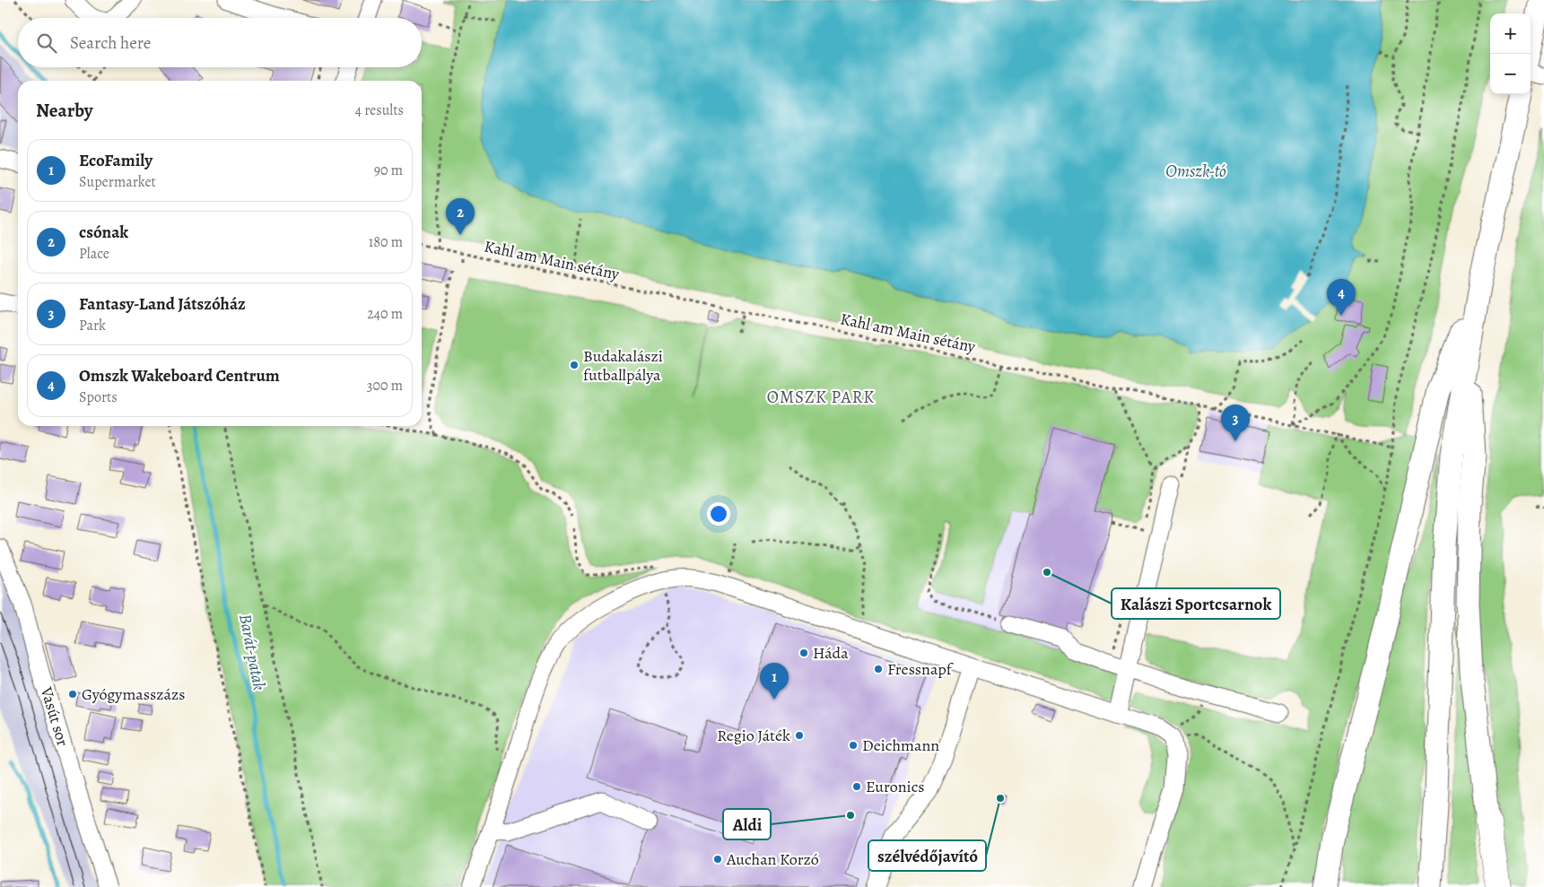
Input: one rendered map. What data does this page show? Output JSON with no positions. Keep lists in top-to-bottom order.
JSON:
{
  "streets": {
    "street": ["Vasút sor"],
    "path": ["Kahl am Main sétány"]
  },
  "districts": ["OMSZK PARK"],
  "water": ["Omszk-tó", "Barát-patak"],
  "places": [
    "Budakalászi futballpálya",
    "Kalászi Sportcsarnok",
    "Háda",
    "Fressnapf",
    "Gyógymasszázs",
    "Regio Játék",
    "Deichmann",
    "Euronics",
    "szélvédőjavító",
    "Aldi",
    "Auchan Korzó"
  ],
  "page": {
    "map_buttons": ["+", "−"],
    "search": "Search here",
    "heading": ["Nearby", "4 results"],
    "list": [
      {
        "mark": "1",
        "name": "EcoFamily",
        "note": "Supermarket",
        "value": "90 m"
      },
      {
        "mark": "2",
        "name": "csónak",
        "note": "Place",
        "value": "180 m"
      },
      {
        "mark": "3",
        "name": "Fantasy-Land Játszóház",
        "note": "Park",
        "value": "240 m"
      },
      {
        "mark": "4",
        "name": "Omszk Wakeboard Centrum",
        "note": "Sports",
        "value": "300 m"
      }
    ],
    "pins": [
      "2",
      "4",
      "3",
      "1"
    ]
  }
}
